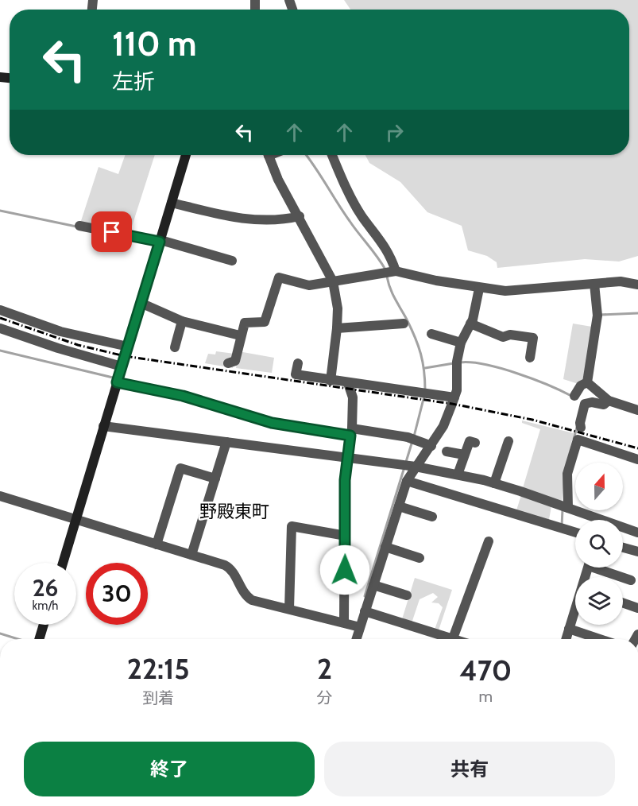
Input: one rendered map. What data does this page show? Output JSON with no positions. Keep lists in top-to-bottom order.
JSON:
{
  "districts": ["野殿東町"],
  "north": "top",
  "page": {
    "turn": ["110 m", "左折"],
    "speed": "26 km/h",
    "limit": "30",
    "eta": [
      "22:15",
      "到着",
      "2",
      "分",
      "470",
      "m"
    ],
    "buttons": ["終了", "共有"]
  }
}
